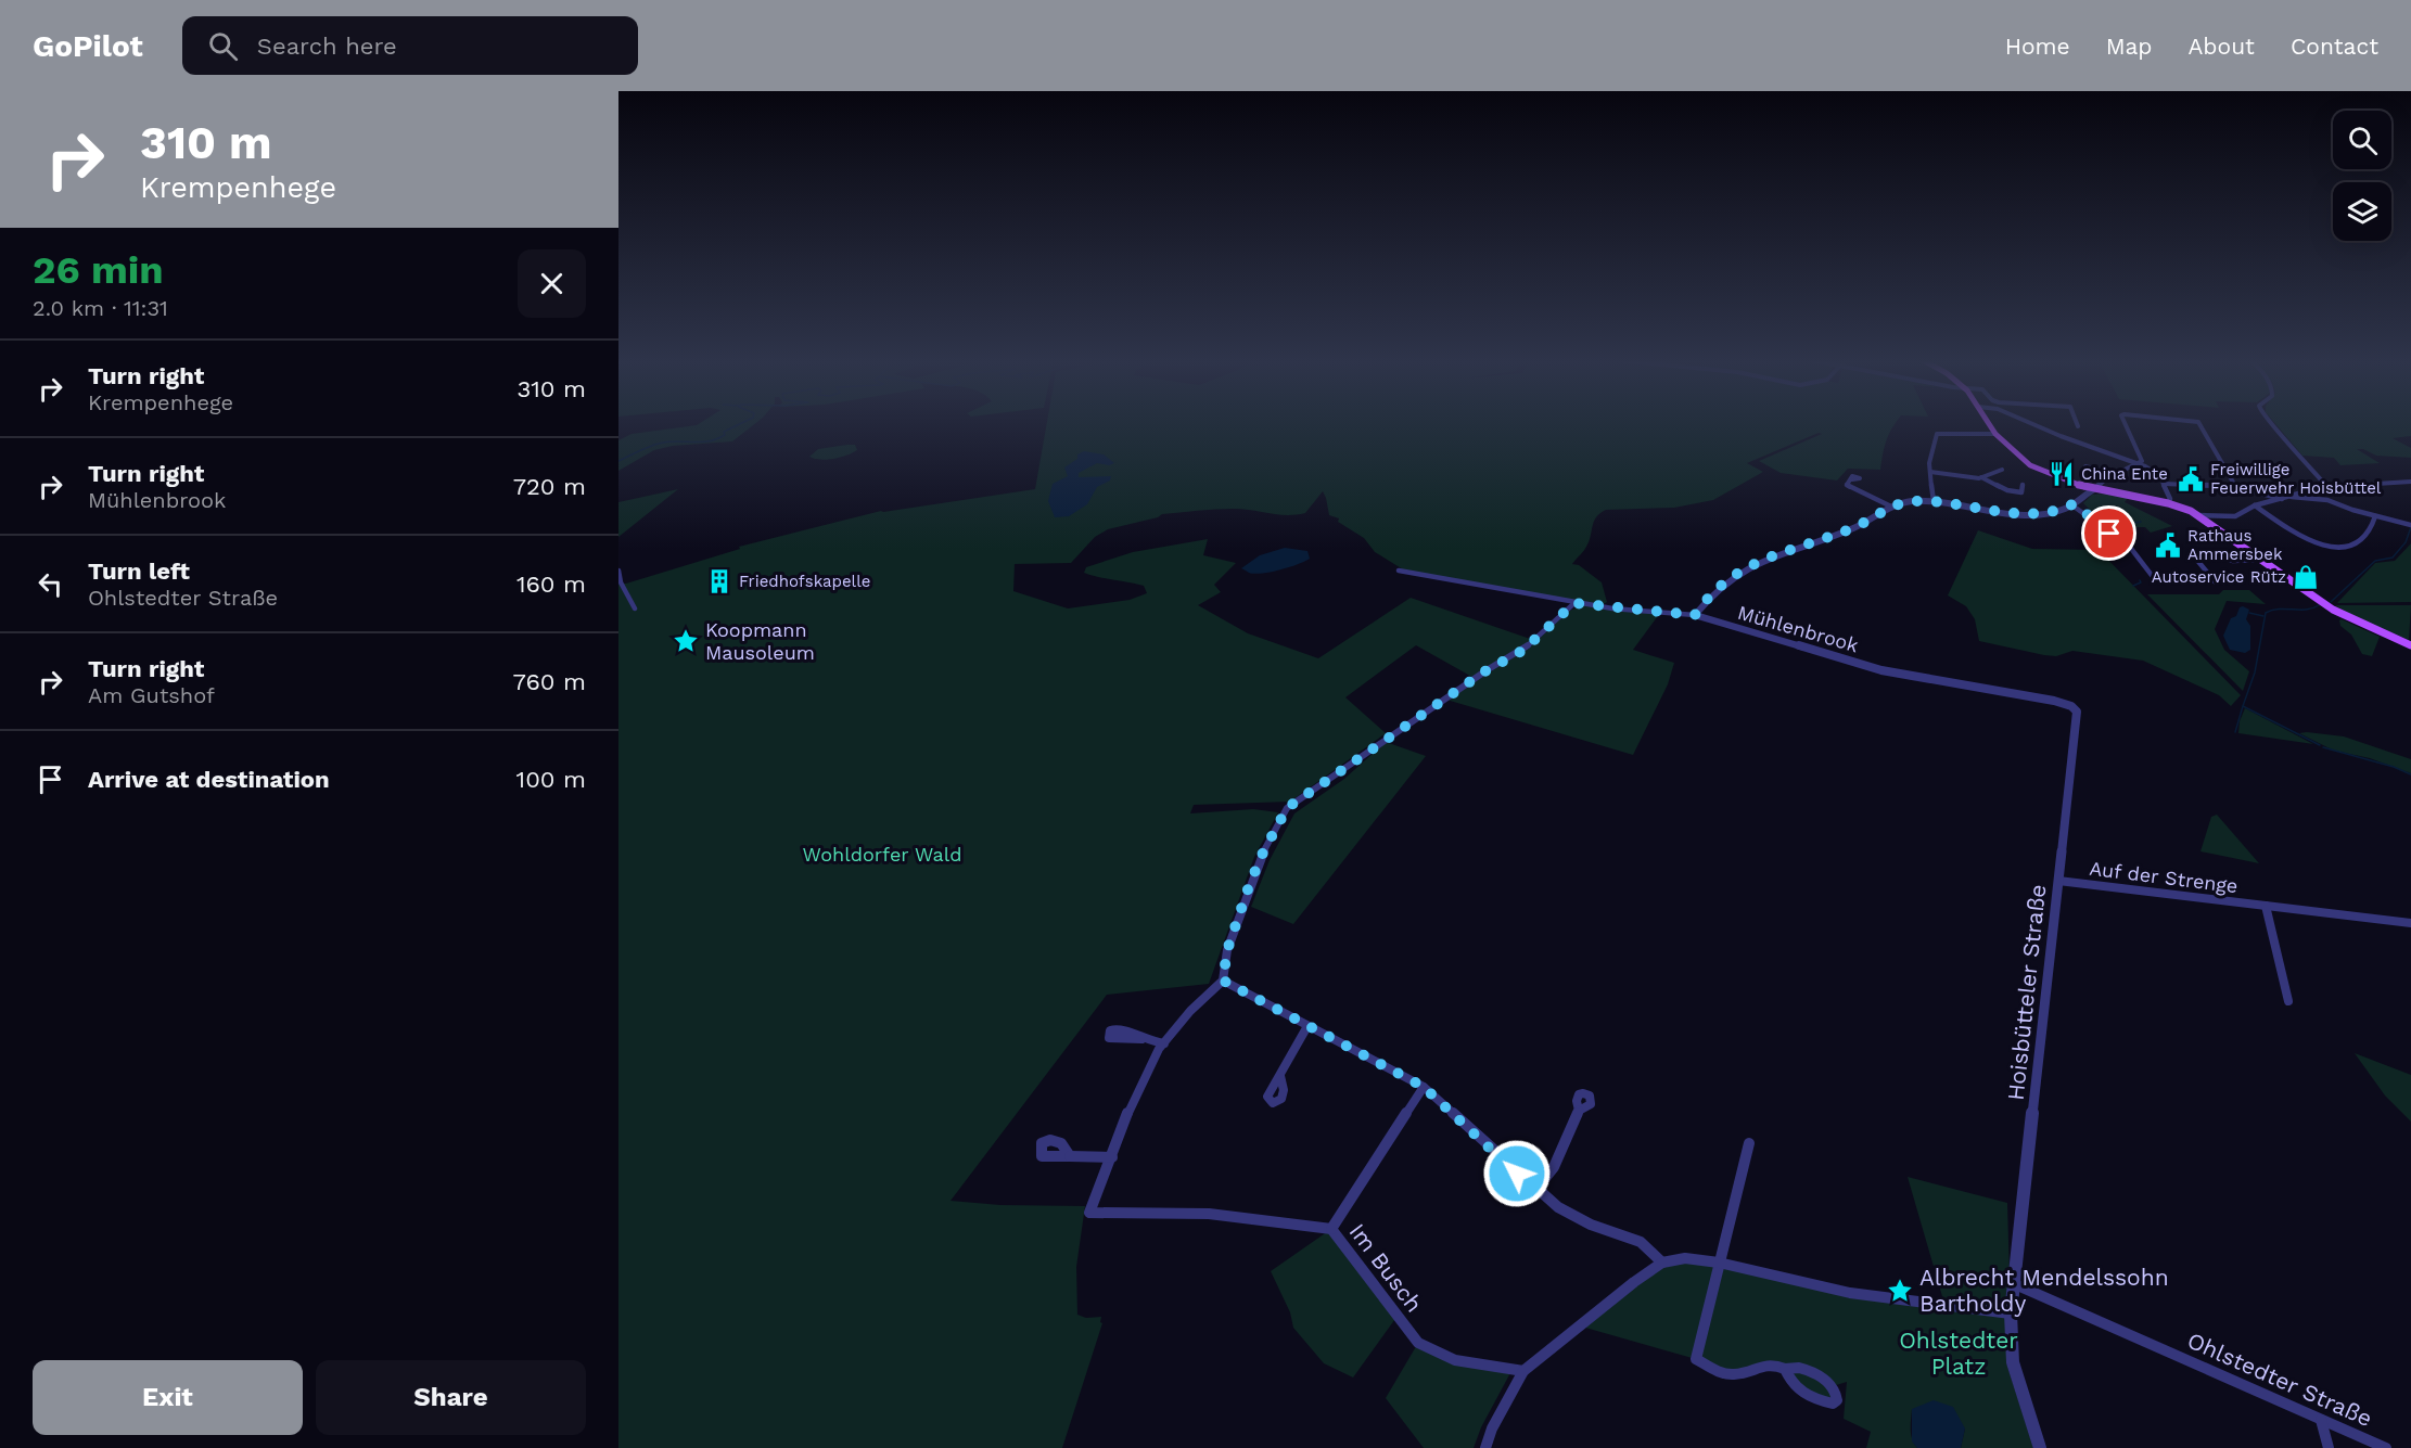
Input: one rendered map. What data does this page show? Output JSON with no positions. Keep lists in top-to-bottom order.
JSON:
{
  "streets": {
    "street": [
      "Mühlenbrook",
      "Auf der Strenge",
      "Hoisbütteler Straße",
      "Im Busch",
      "Ohlstedter Straße"
    ]
  },
  "crossings": [
    ["Mühlenbrook", "Hoisbütteler Straße"],
    ["Auf der Strenge", "Hoisbütteler Straße"],
    ["Hoisbütteler Straße", "Ohlstedter Straße"]
  ],
  "parks": ["Wohldorfer Wald", "Ohlstedter Platz"],
  "places": {
    "restaurant": ["China Ente"],
    "public building": ["Freiwillige Feuerwehr Hoisbüttel", "Rathaus Ammersbek"],
    "shop": ["Autoservice Rütz"],
    "building": ["Friedhofskapelle"],
    "place": ["Koopmann Mausoleum", "Albrecht Mendelssohn Bartholdy"]
  },
  "page": {
    "header": "GoPilot",
    "search": "Search here",
    "nav": [
      "Home",
      "Map",
      "About",
      "Contact"
    ],
    "turn": ["310 m", "Krempenhege"],
    "heading": ["26 min", "2.0 km · 11:31"],
    "list": [
      {
        "name": "Turn right",
        "note": "Krempenhege",
        "value": "310 m"
      },
      {
        "name": "Turn right",
        "note": "Mühlenbrook",
        "value": "720 m"
      },
      {
        "name": "Turn left",
        "note": "Ohlstedter Straße",
        "value": "160 m"
      },
      {
        "name": "Turn right",
        "note": "Am Gutshof",
        "value": "760 m"
      },
      {
        "name": "Arrive at destination",
        "value": "100 m"
      }
    ],
    "buttons": ["Exit", "Share"]
  }
}
